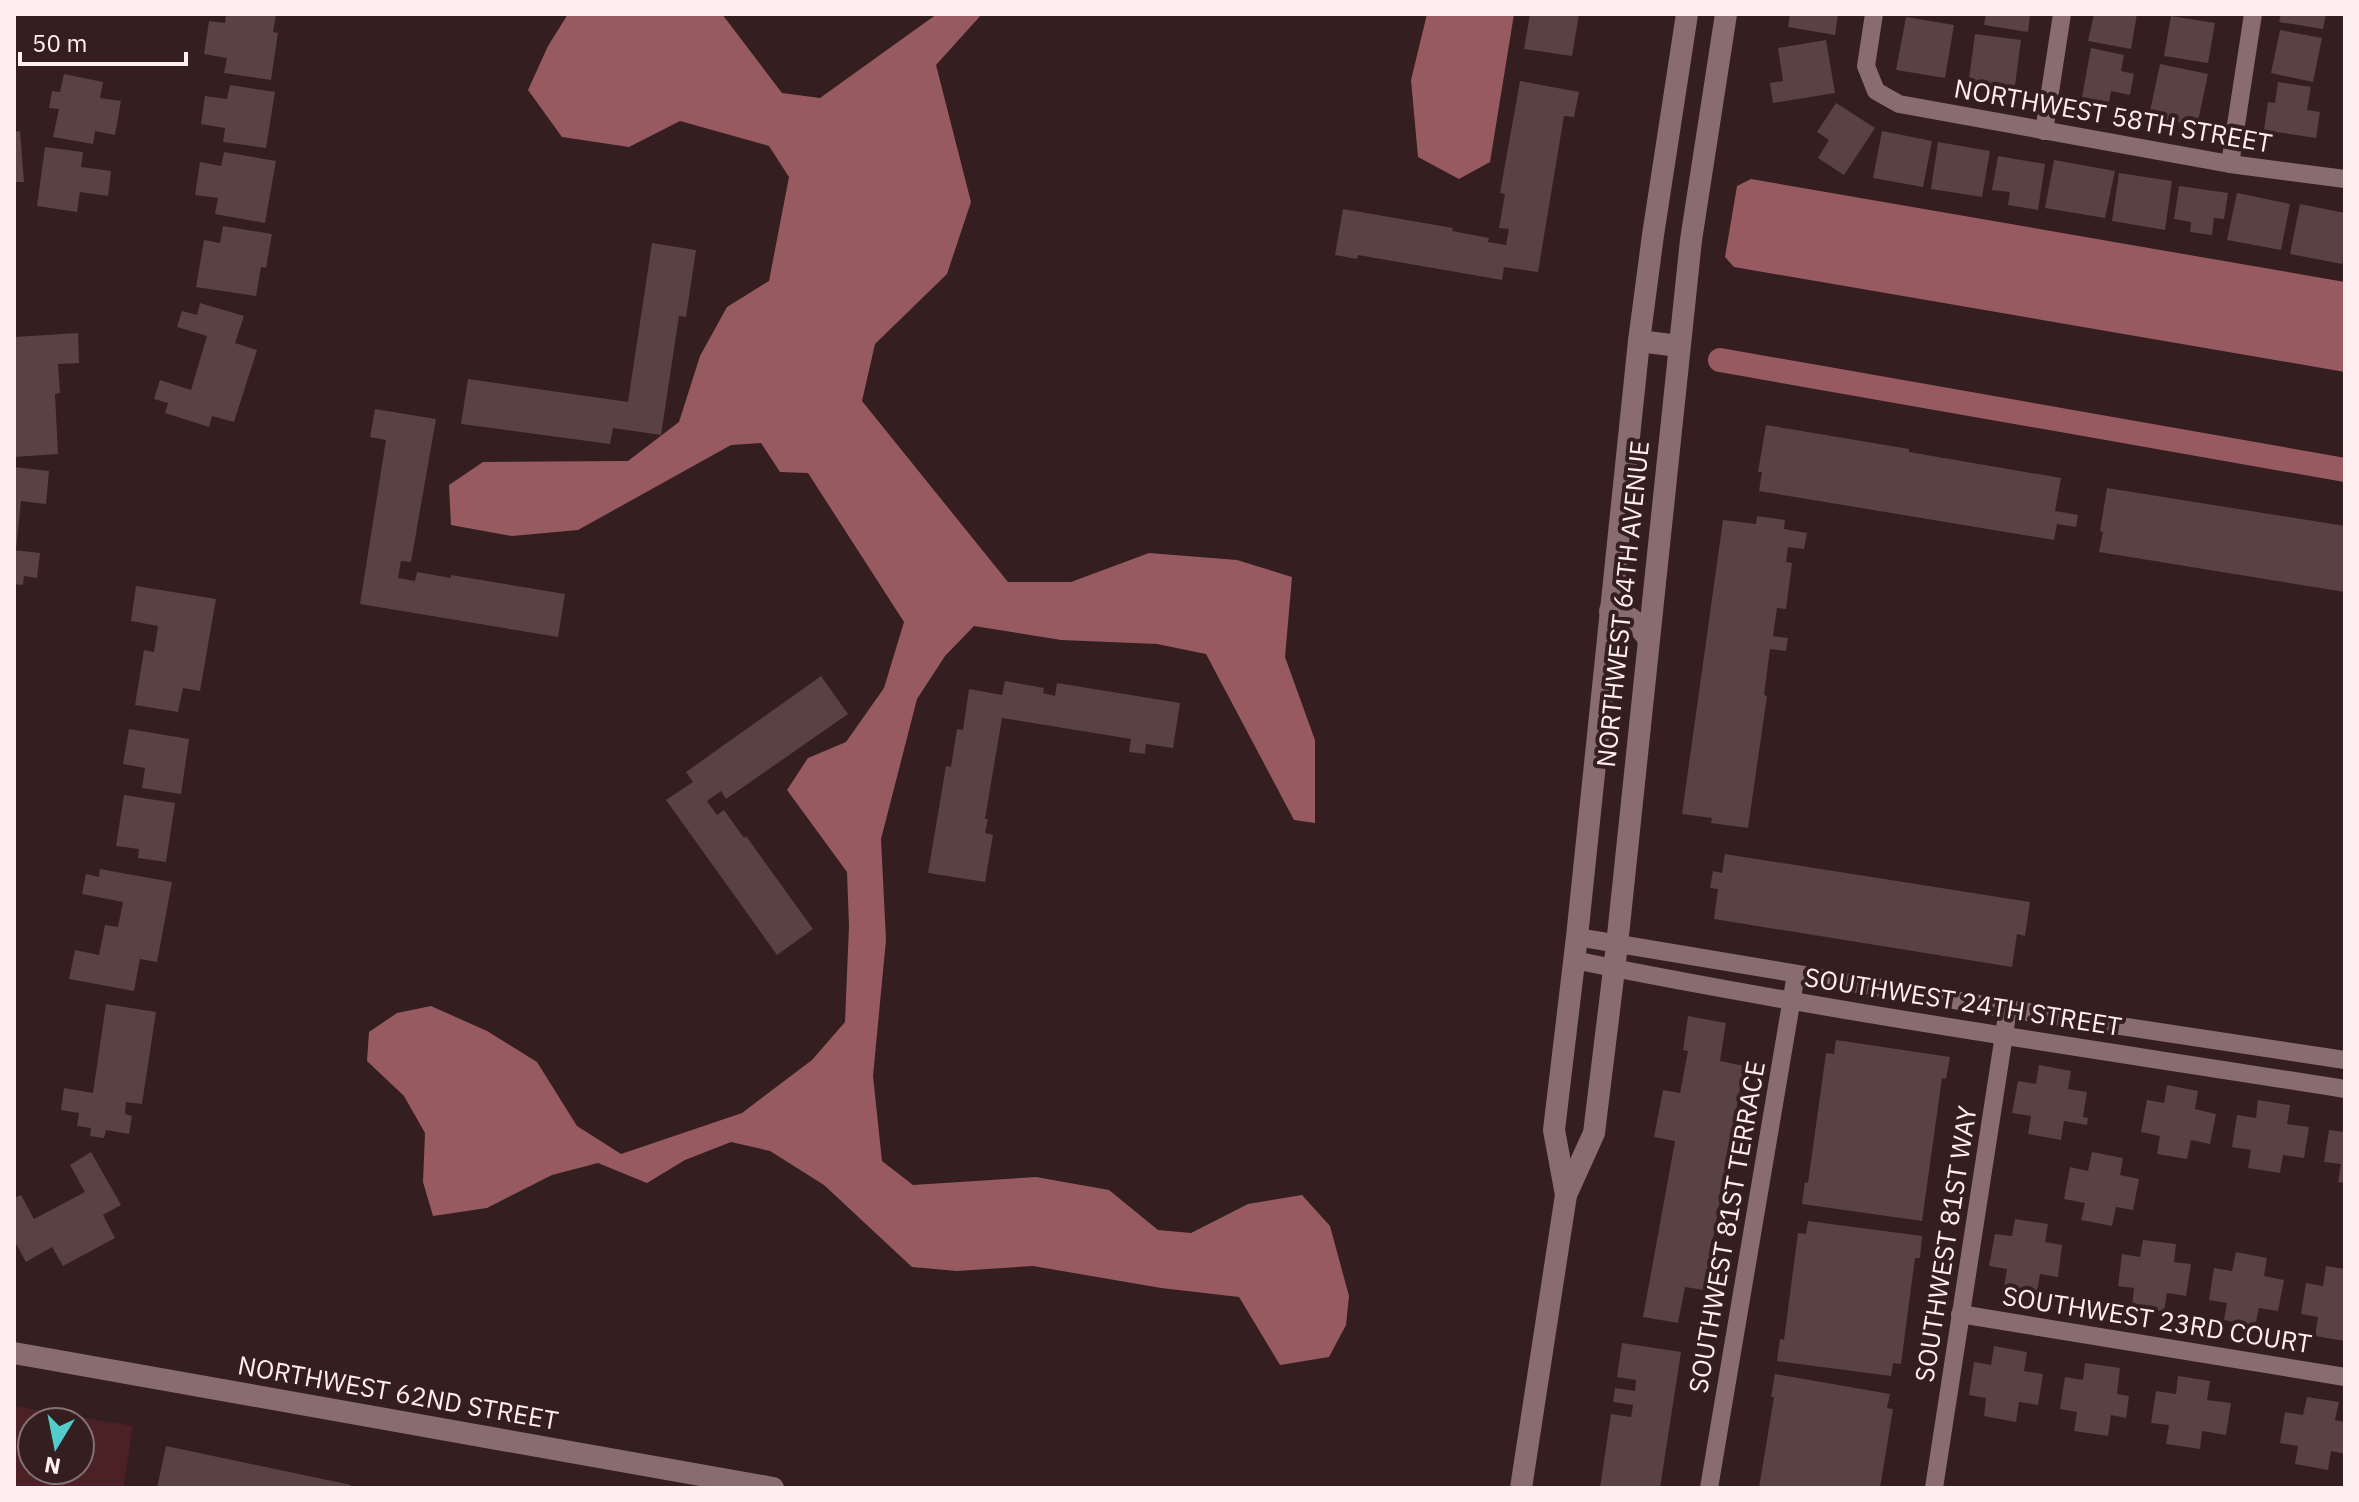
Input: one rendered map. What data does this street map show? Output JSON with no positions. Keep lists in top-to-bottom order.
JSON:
{
  "streets": {
    "street": [
      "NORTHWEST 58TH STREET",
      "NORTHWEST 64TH AVENUE",
      "SOUTHWEST 24TH STREET",
      "SOUTHWEST 81ST TERRACE",
      "SOUTHWEST 81ST WAY",
      "SOUTHWEST 23RD COURT",
      "NORTHWEST 62ND STREET"
    ]
  },
  "crossings": [
    ["NORTHWEST 64TH AVENUE", "SOUTHWEST 24TH STREET"],
    ["SOUTHWEST 24TH STREET", "SOUTHWEST 81ST TERRACE"],
    ["SOUTHWEST 24TH STREET", "SOUTHWEST 81ST WAY"],
    ["SOUTHWEST 81ST WAY", "SOUTHWEST 23RD COURT"]
  ],
  "scale_bar": "50 m",
  "north": "bottom"
}
